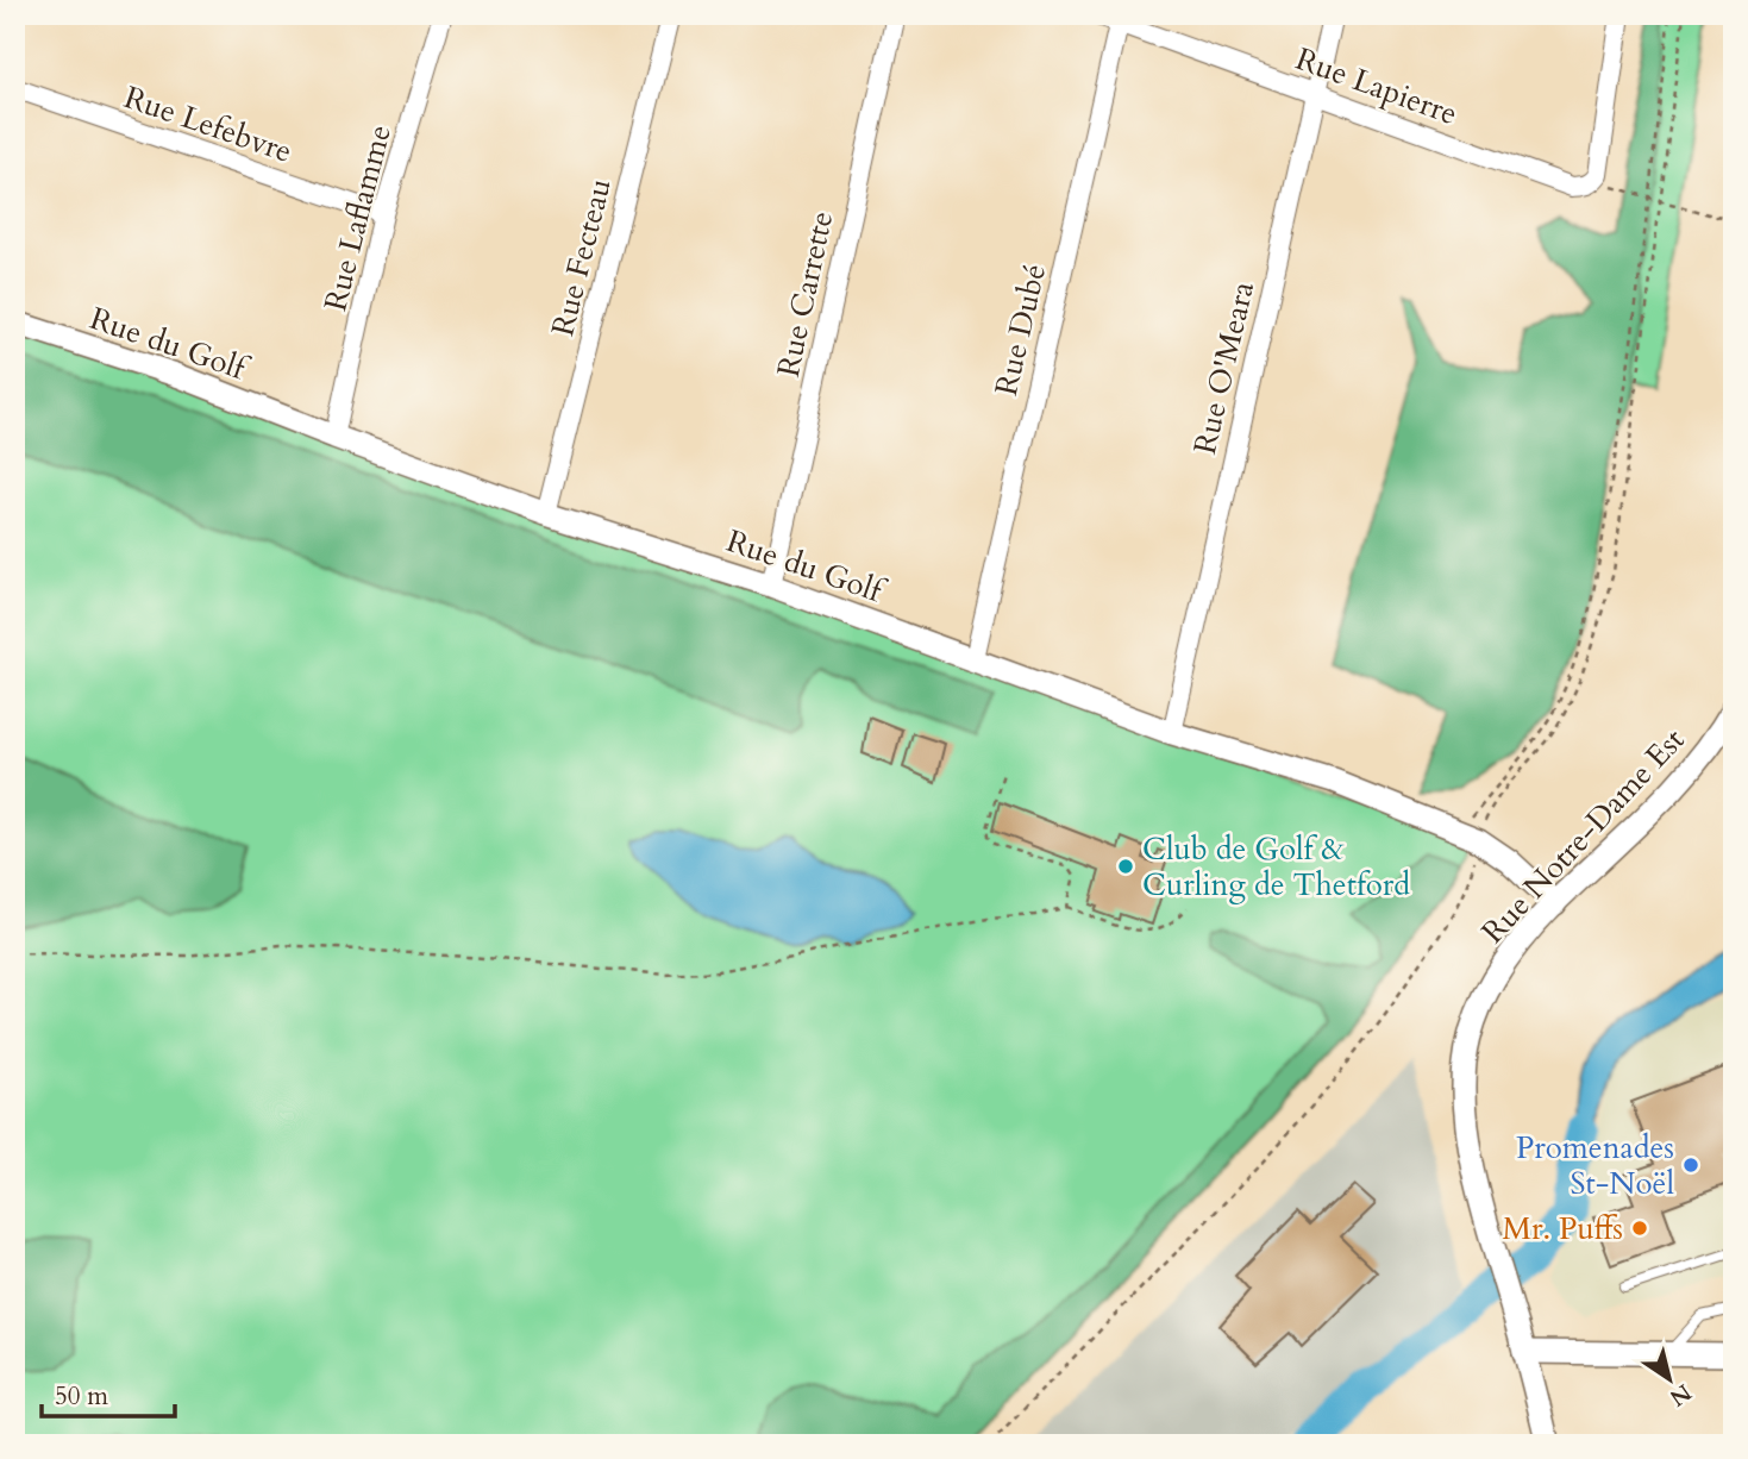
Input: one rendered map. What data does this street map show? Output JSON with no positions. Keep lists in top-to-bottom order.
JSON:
{
  "streets": {
    "street": [
      "Rue Lapierre",
      "Rue Lefebvre",
      "Rue Laflamme",
      "Rue Fecteau",
      "Rue Carrette",
      "Rue Dubé",
      "Rue du Golf",
      "Rue O'Meara",
      "Rue Notre-Dame Est"
    ]
  },
  "crossings": [
    ["Rue Lapierre", "Rue Dubé"],
    ["Rue Lapierre", "Rue O'Meara"],
    ["Rue Lefebvre", "Rue Laflamme"],
    ["Rue Laflamme", "Rue du Golf"],
    ["Rue Fecteau", "Rue du Golf"],
    ["Rue Carrette", "Rue du Golf"],
    ["Rue Dubé", "Rue du Golf"],
    ["Rue du Golf", "Rue O'Meara"],
    ["Rue du Golf", "Rue Notre-Dame Est"]
  ],
  "places": ["Club de Golf & Curling de Thetford", "Promenades St-Noël", "Mr. Puffs"],
  "scale_bar": "50 m",
  "north": "bottom right"
}
